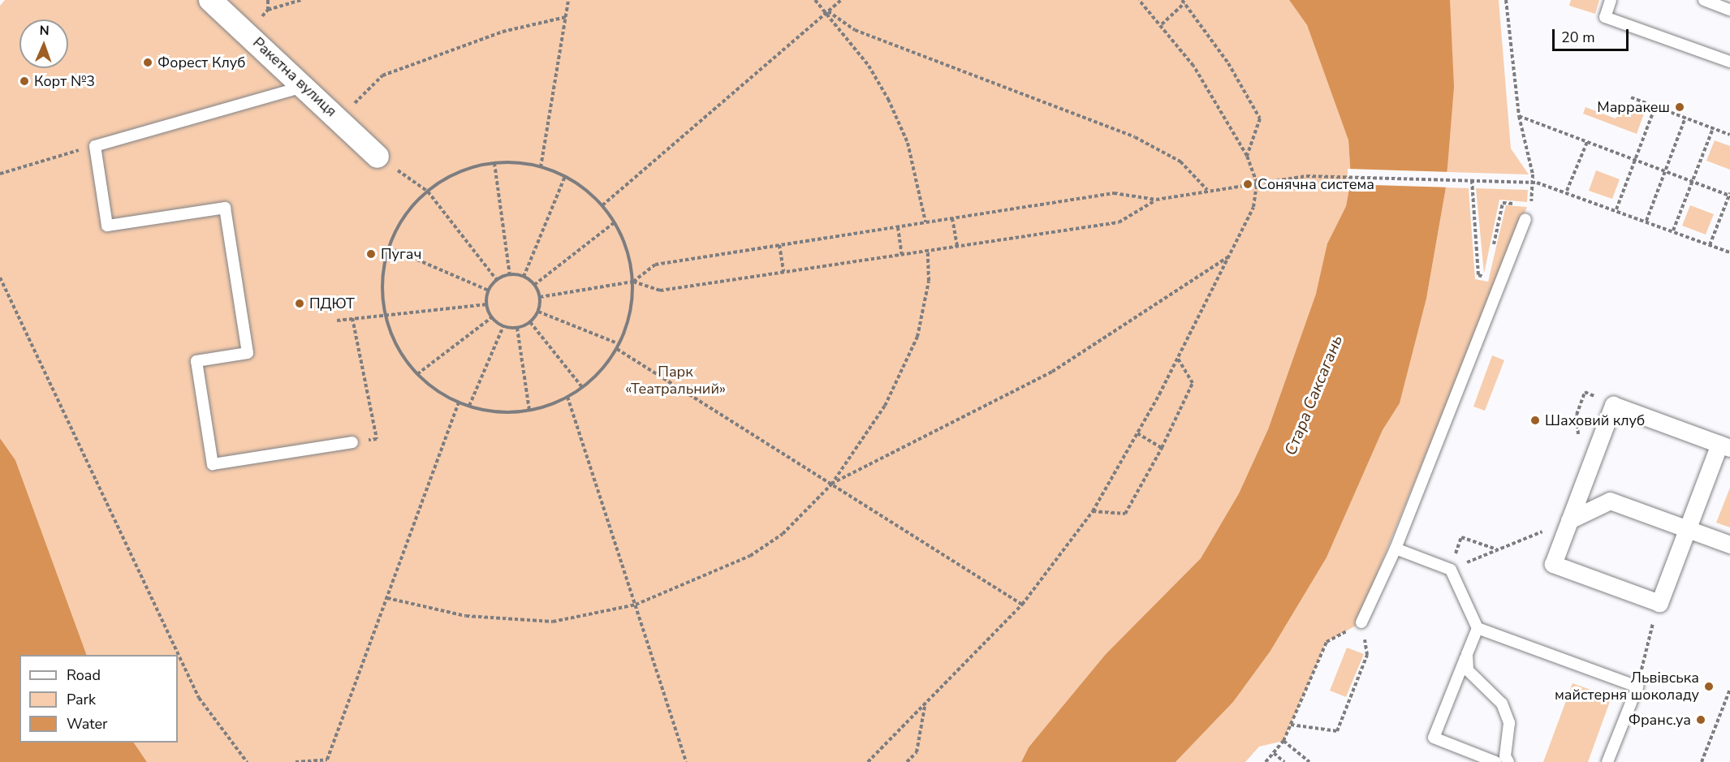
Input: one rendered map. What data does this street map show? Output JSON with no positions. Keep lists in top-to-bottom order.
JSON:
{
  "streets": {
    "street": ["Ракетна вулиця"]
  },
  "water": ["Стара Саксагань"],
  "parks": ["Парк «Театральний»"],
  "places": [
    "Форест Клуб",
    "Корт №3",
    "Марракеш",
    "Сонячна система",
    "Пугач",
    "ПДЮТ",
    "Шаховий клуб",
    "Львівська майстерня шоколаду",
    "Франс.уа"
  ],
  "legend": ["Road", "Park", "Water"],
  "scale_bar": "20 m",
  "north": "top"
}
